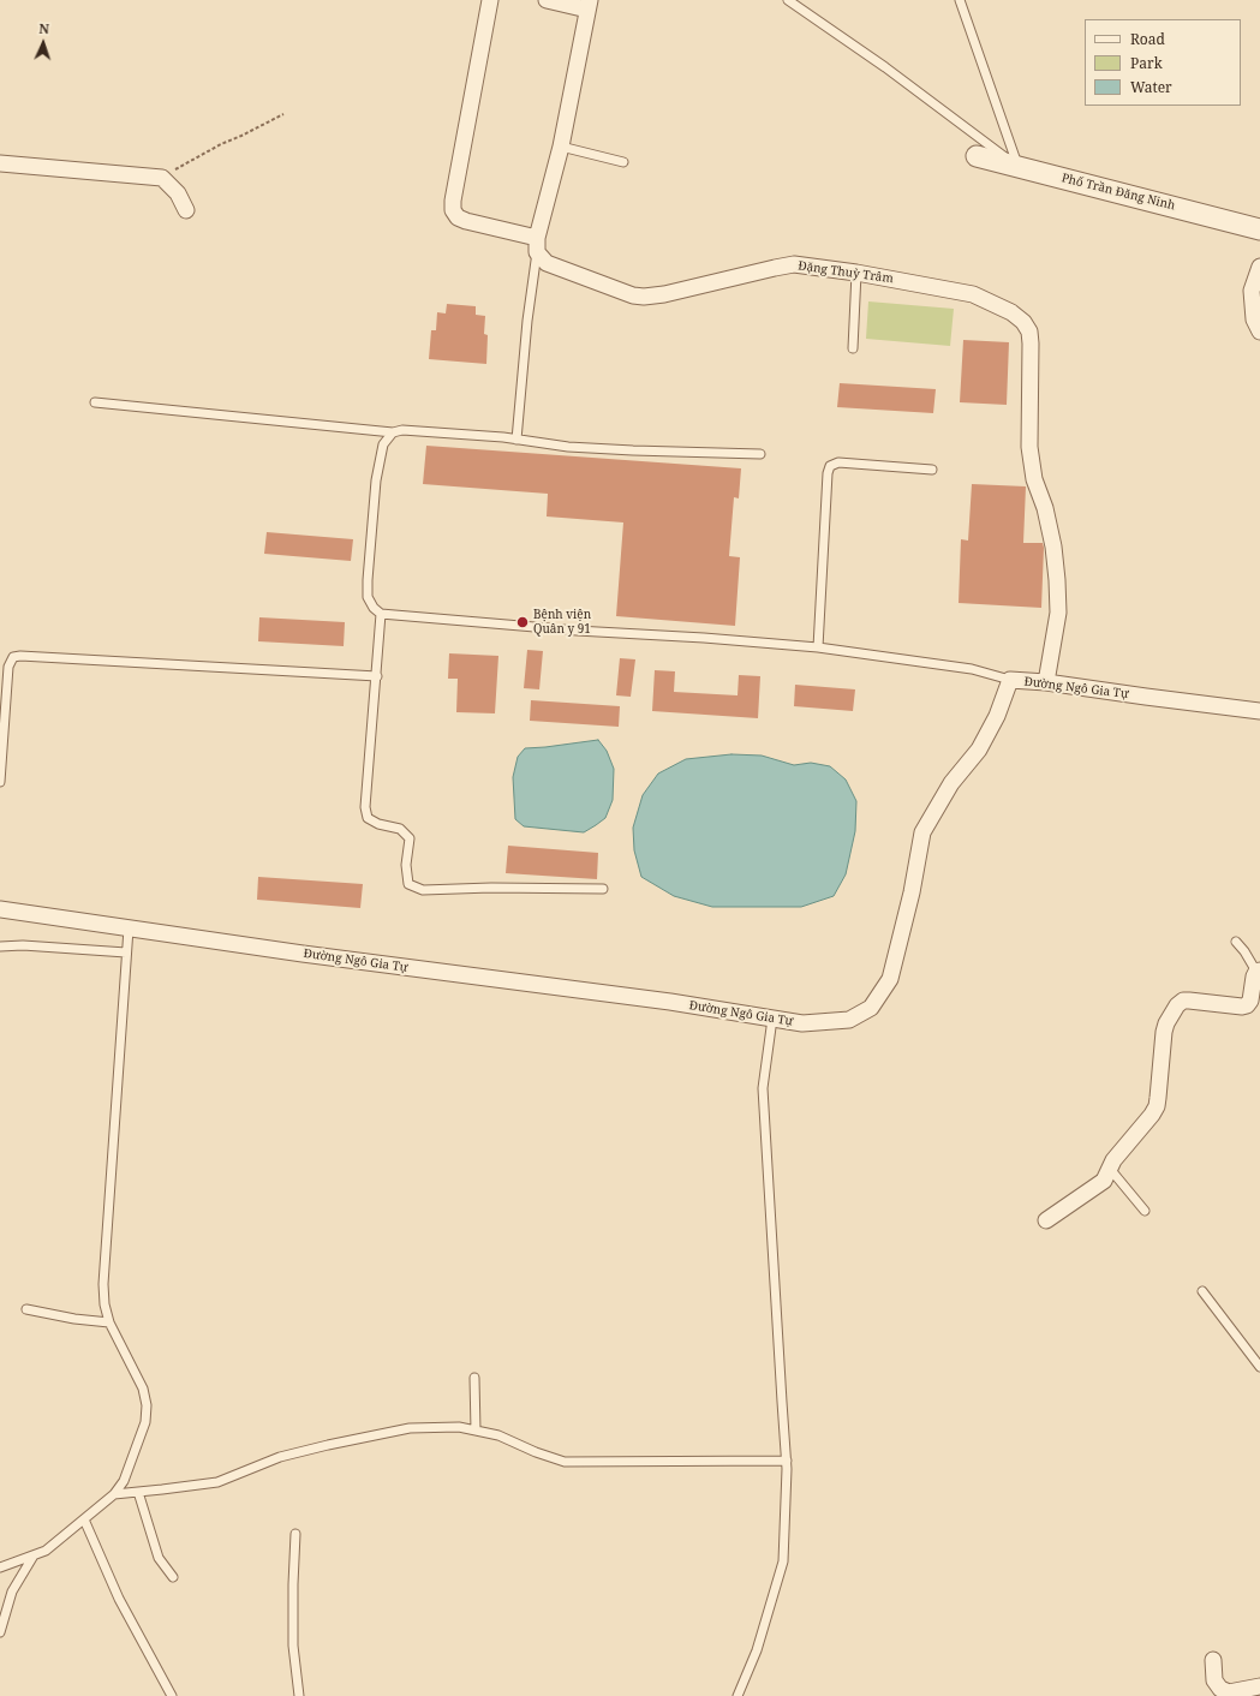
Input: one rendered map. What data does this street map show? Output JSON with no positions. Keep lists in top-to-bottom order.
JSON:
{
  "streets": {
    "street": ["Phố Trần Đăng Ninh", "Đặng Thuỳ Trâm", "Đường Ngô Gia Tự"]
  },
  "crossings": [
    ["Đặng Thuỳ Trâm", "Đường Ngô Gia Tự"]
  ],
  "places": ["Bệnh viện Quân y 91"],
  "legend": ["Road", "Park", "Water"],
  "north": "top"
}
